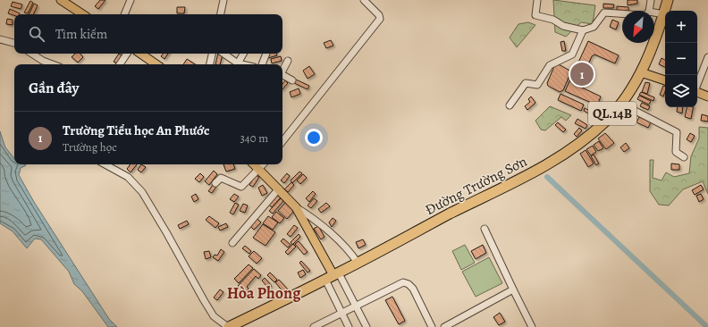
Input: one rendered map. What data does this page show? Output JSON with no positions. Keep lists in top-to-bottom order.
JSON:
{
  "streets": {
    "highway": ["QL.14B", "Đường Trường Sơn"]
  },
  "districts": ["Hòa Phong"],
  "north": "bottom left",
  "page": {
    "map_buttons": ["+", "−"],
    "search": "Tìm kiếm",
    "pins": "1",
    "heading": "Gần đây",
    "list": [
      {
        "mark": "1",
        "name": "Trường Tiểu học An Phước",
        "note": "Trường học",
        "value": "340 m"
      }
    ]
  }
}
